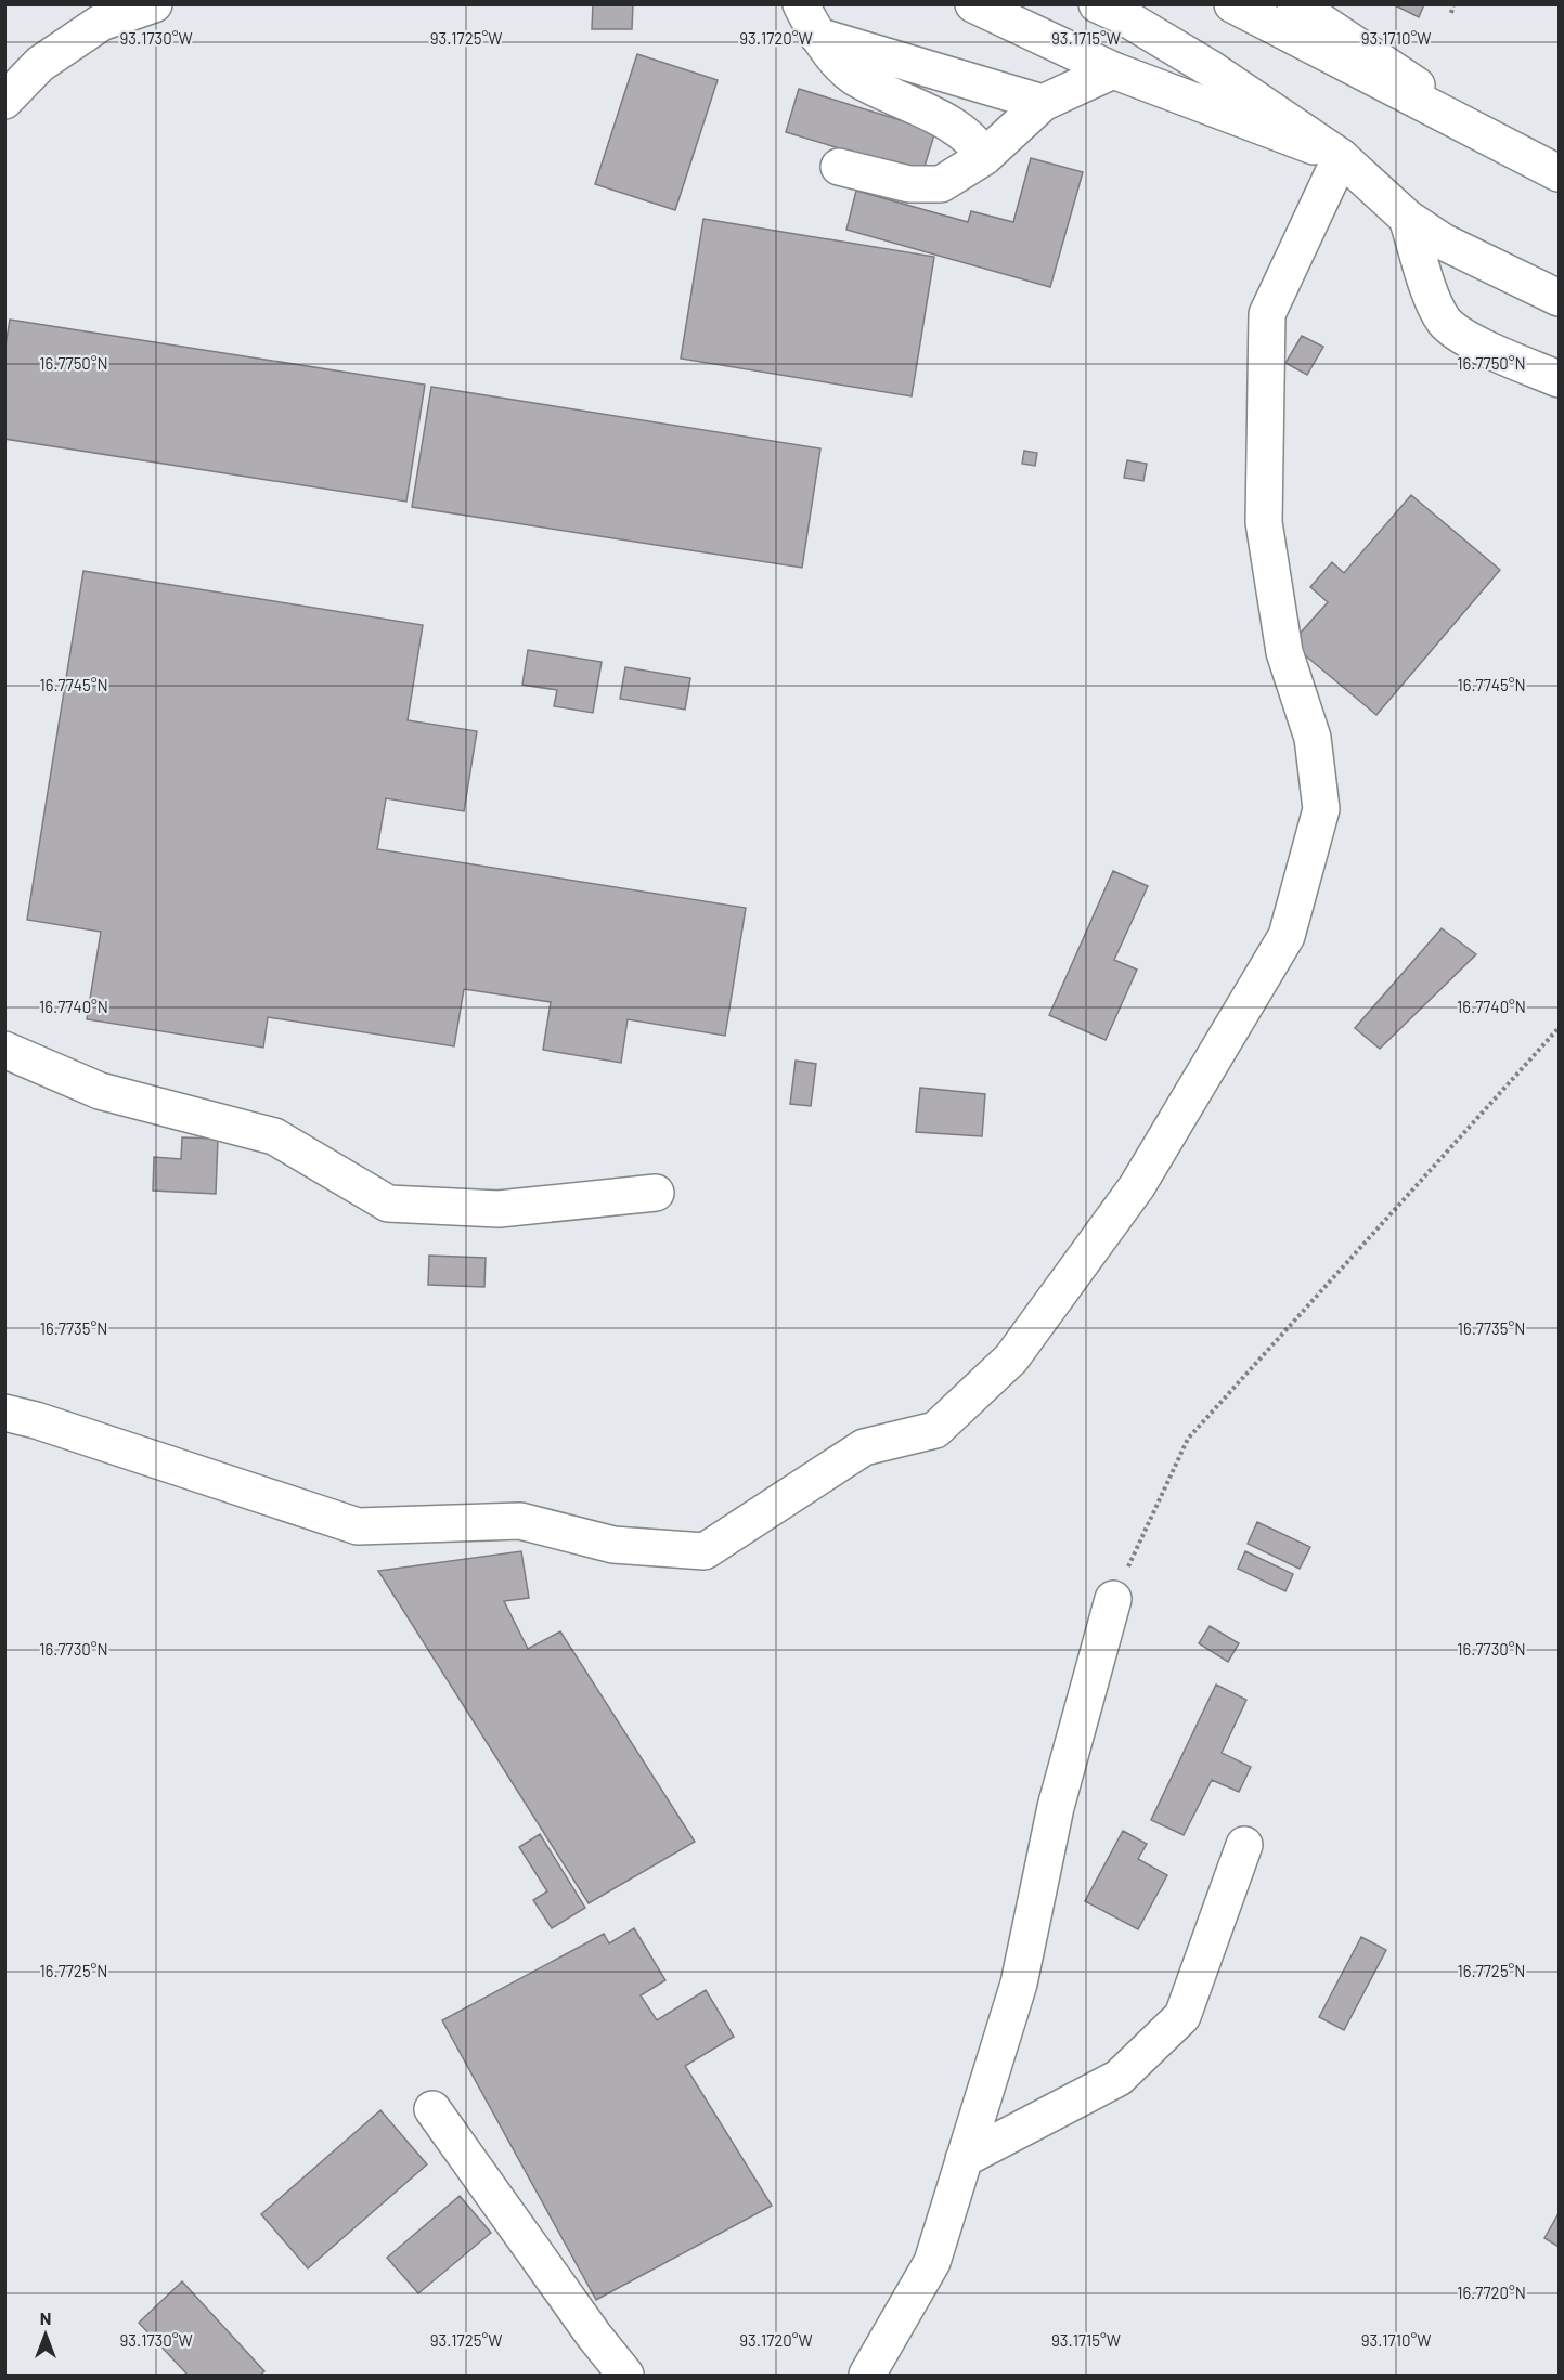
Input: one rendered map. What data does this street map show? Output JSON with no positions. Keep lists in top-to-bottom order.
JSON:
{
  "north": "top",
  "coordinates": [
    "93.1730°W",
    "93.1725°W",
    "93.1720°W",
    "93.1715°W",
    "93.1710°W",
    "16.7750°N",
    "16.7745°N",
    "16.7740°N",
    "16.7735°N",
    "16.7730°N",
    "16.7725°N",
    "16.7720°N"
  ]
}
